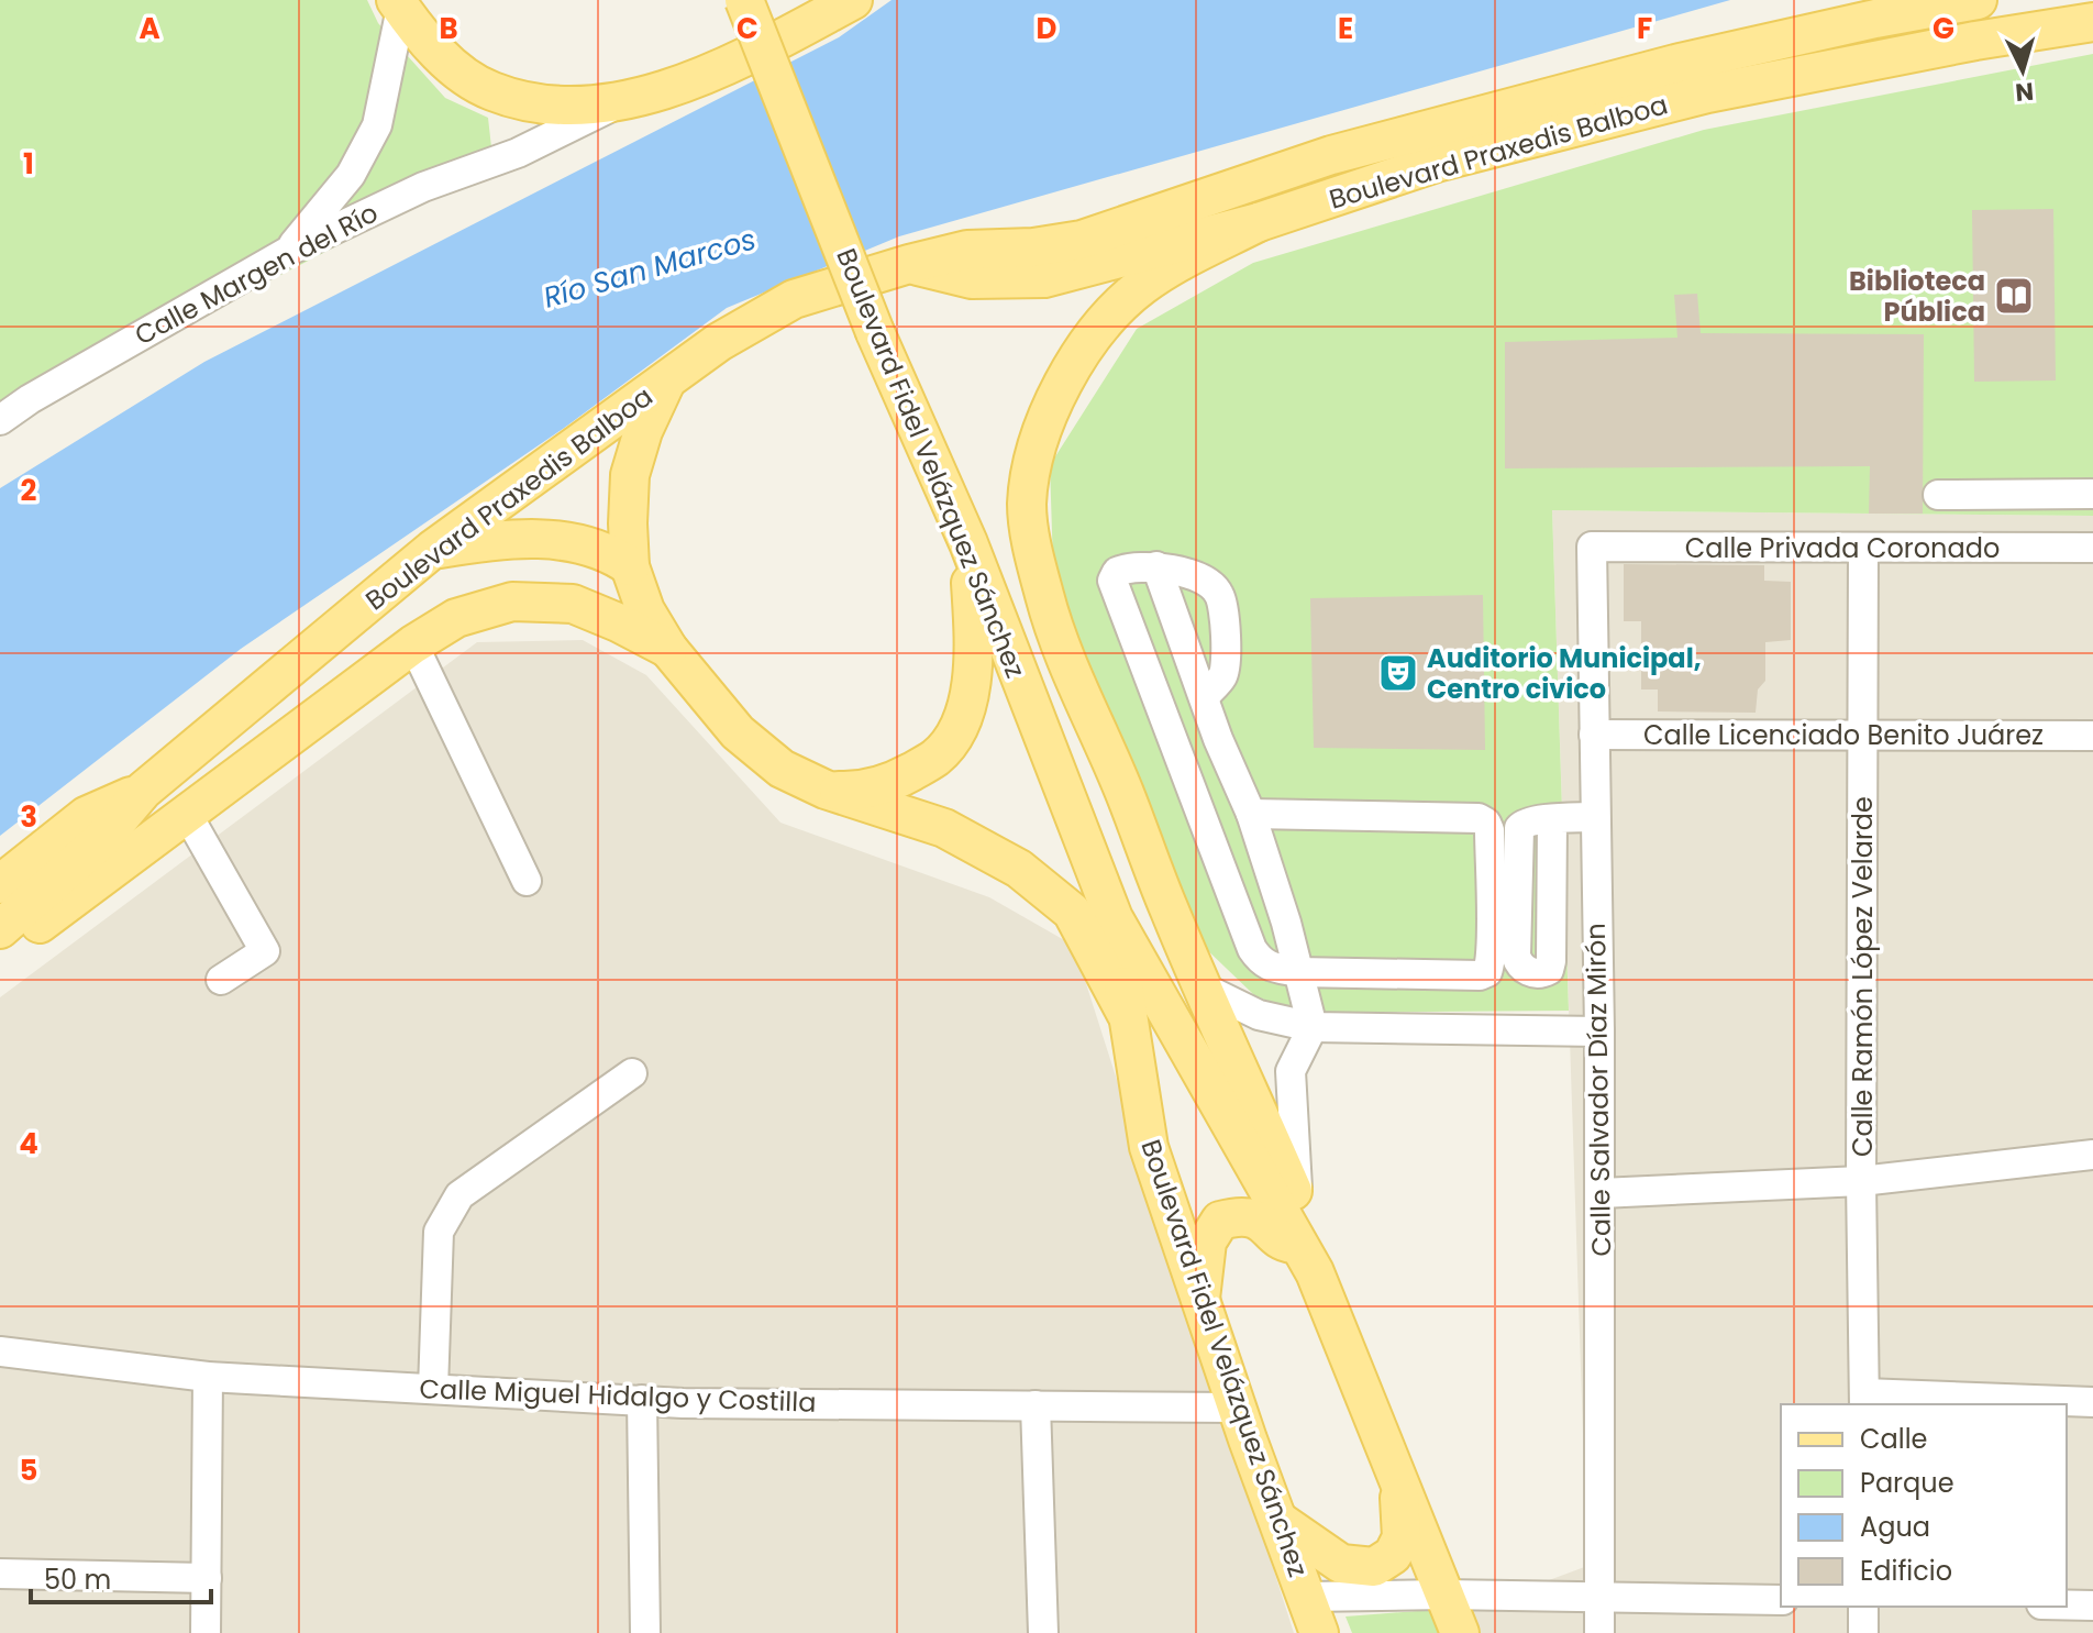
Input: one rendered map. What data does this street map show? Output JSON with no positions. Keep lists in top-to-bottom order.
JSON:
{
  "streets": {
    "main road": ["Boulevard Praxedis Balboa", "Boulevard Fidel Velázquez Sánchez"],
    "street": [
      "Calle Margen del Río",
      "Calle Privada Coronado",
      "Calle Licenciado Benito Juárez",
      "Calle Ramón López Velarde",
      "Calle Salvador Díaz Mirón",
      "Calle Miguel Hidalgo y Costilla"
    ]
  },
  "crossings": [
    ["Boulevard Fidel Velázquez Sánchez", "Calle Miguel Hidalgo y Costilla"],
    ["Calle Privada Coronado", "Calle Ramón López Velarde"],
    ["Calle Privada Coronado", "Calle Salvador Díaz Mirón"],
    ["Calle Licenciado Benito Juárez", "Calle Ramón López Velarde"],
    ["Calle Licenciado Benito Juárez", "Calle Salvador Díaz Mirón"]
  ],
  "water": ["Río San Marcos"],
  "places": {
    "library": ["Biblioteca Pública"],
    "theatre": ["Auditorio Municipal, Centro civico"]
  },
  "legend": [
    "Calle",
    "Parque",
    "Agua",
    "Edificio"
  ],
  "scale_bar": "50 m",
  "north": "bottom",
  "grid": {
    "columns": [
      "A",
      "B",
      "C",
      "D",
      "E",
      "F",
      "G"
    ],
    "rows": [
      "1",
      "2",
      "3",
      "4",
      "5"
    ]
  }
}
